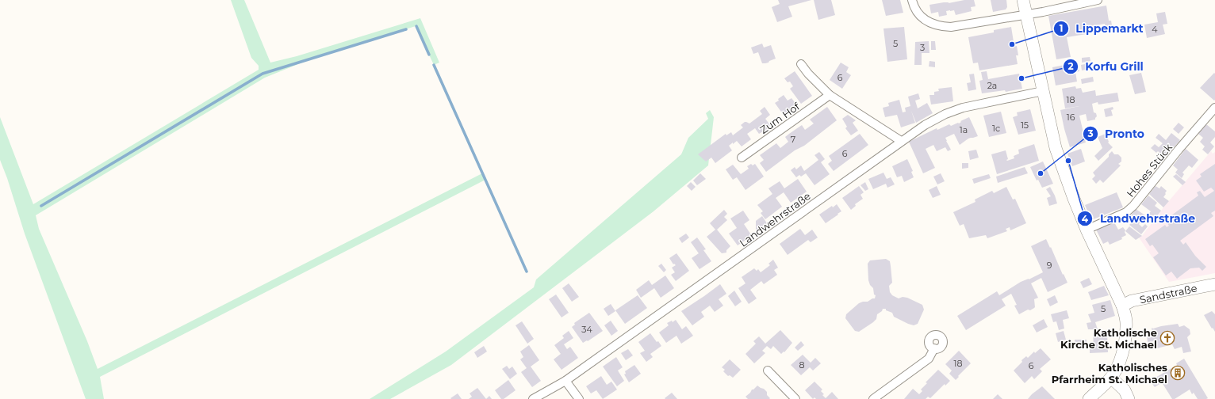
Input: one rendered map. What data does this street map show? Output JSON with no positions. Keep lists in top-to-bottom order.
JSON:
{
  "streets": {
    "main road": ["Sandstraße"],
    "street": ["Zum Hof", "Hohes Stück", "Landwehrstraße"]
  },
  "places": {
    "other": [
      "Lippemarkt",
      "Korfu Grill",
      "Landwehrstraße",
      "Pronto"
    ],
    "church": ["Katholische Kirche St. Michael"],
    "building": ["Katholisches Pfarrheim St. Michael"]
  },
  "house_numbers": [
    "4",
    "5",
    "3",
    "6",
    "2a",
    "18",
    "16",
    "15",
    "1c",
    "1a",
    "7",
    "6",
    "9",
    "5",
    "34",
    "18",
    "8",
    "6"
  ]
}
